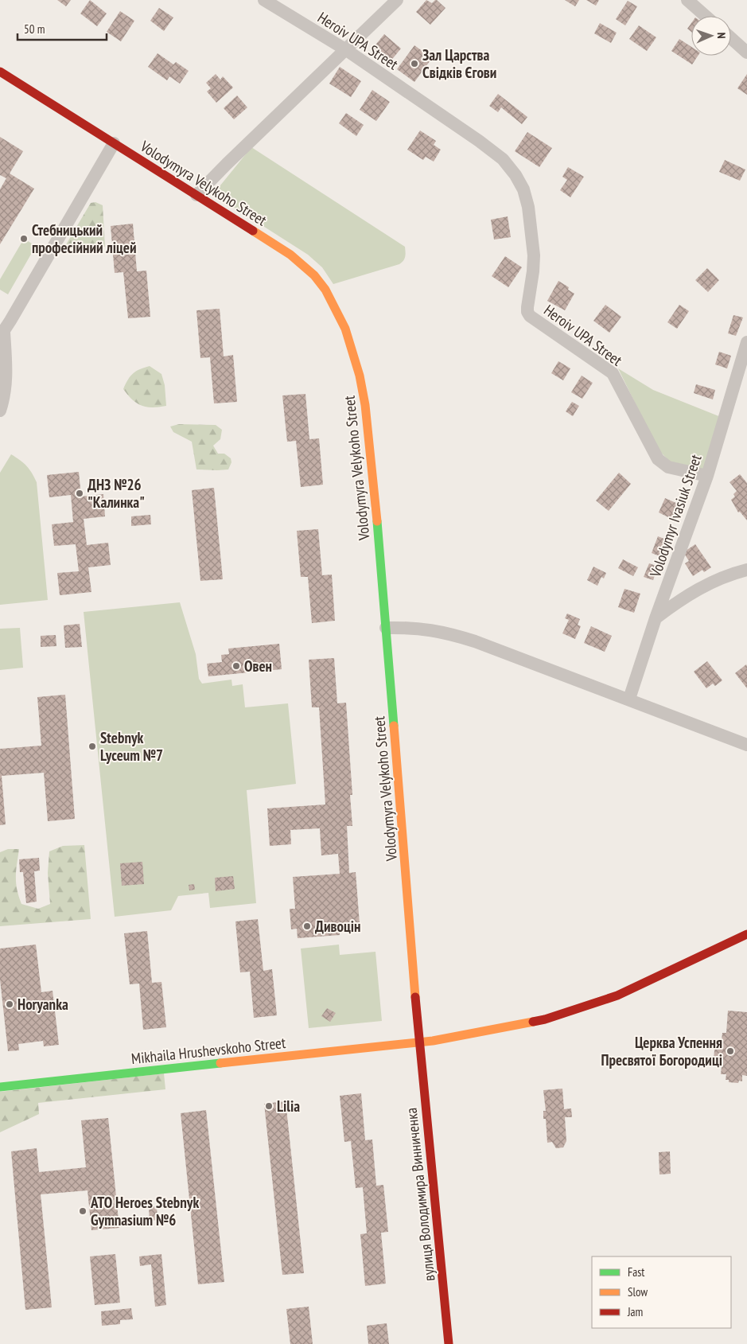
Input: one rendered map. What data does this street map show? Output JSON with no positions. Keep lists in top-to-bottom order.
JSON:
{
  "streets": {
    "street": [
      "Heroiv UPA Street",
      "Volodymyra Velykoho Street",
      "Volodymyr Ivasiuk Street",
      "Mikhaila Hrushevskoho Street",
      "вулиця Володимира Винниченка"
    ]
  },
  "crossings": [
    ["Heroiv UPA Street", "Volodymyr Ivasiuk Street"],
    ["Volodymyra Velykoho Street", "Mikhaila Hrushevskoho Street"],
    ["Volodymyra Velykoho Street", "вулиця Володимира Винниченка"],
    ["Mikhaila Hrushevskoho Street", "вулиця Володимира Винниченка"]
  ],
  "places": [
    "Зал Царства Свідків Єгови",
    "Стебницький професійний ліцей",
    "ДНЗ №26 \"Калинка\"",
    "Овен",
    "Stebnyk Lyceum №7",
    "Дивоцін",
    "Horyanka",
    "Церква Успення Пресвятої Богородиці",
    "Lilia",
    "ATO Heroes Stebnyk Gymnasium №6"
  ],
  "legend": ["Fast", "Slow", "Jam"],
  "scale_bar": "50 m",
  "north": "right"
}
